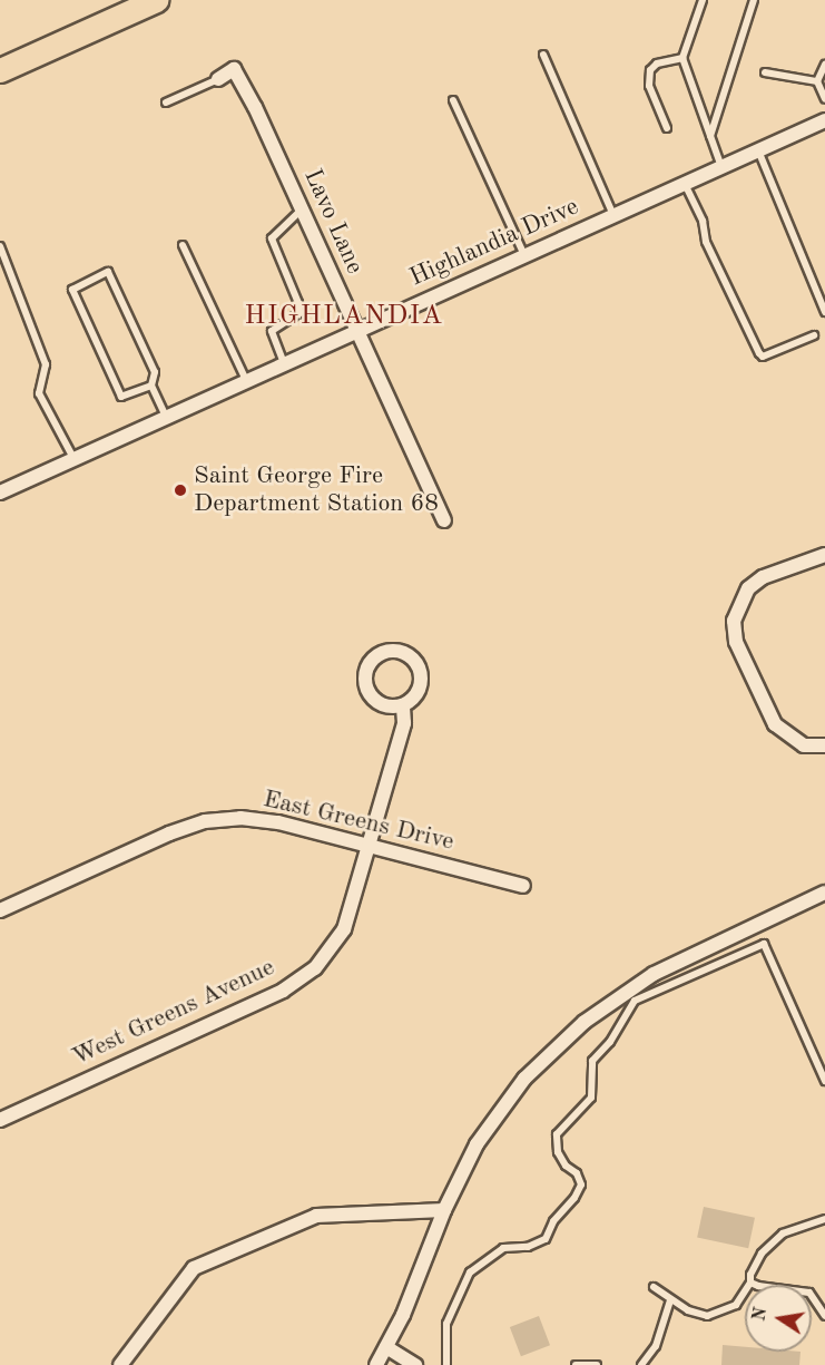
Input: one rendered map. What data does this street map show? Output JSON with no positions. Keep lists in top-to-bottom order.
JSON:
{
  "streets": {
    "street": [
      "Lavo Lane",
      "Highlandia Drive",
      "East Greens Drive",
      "West Greens Avenue"
    ]
  },
  "crossings": [
    ["Lavo Lane", "Highlandia Drive"],
    ["East Greens Drive", "West Greens Avenue"]
  ],
  "districts": ["HIGHLANDIA"],
  "places": ["Saint George Fire Department Station 68"],
  "north": "left"
}
